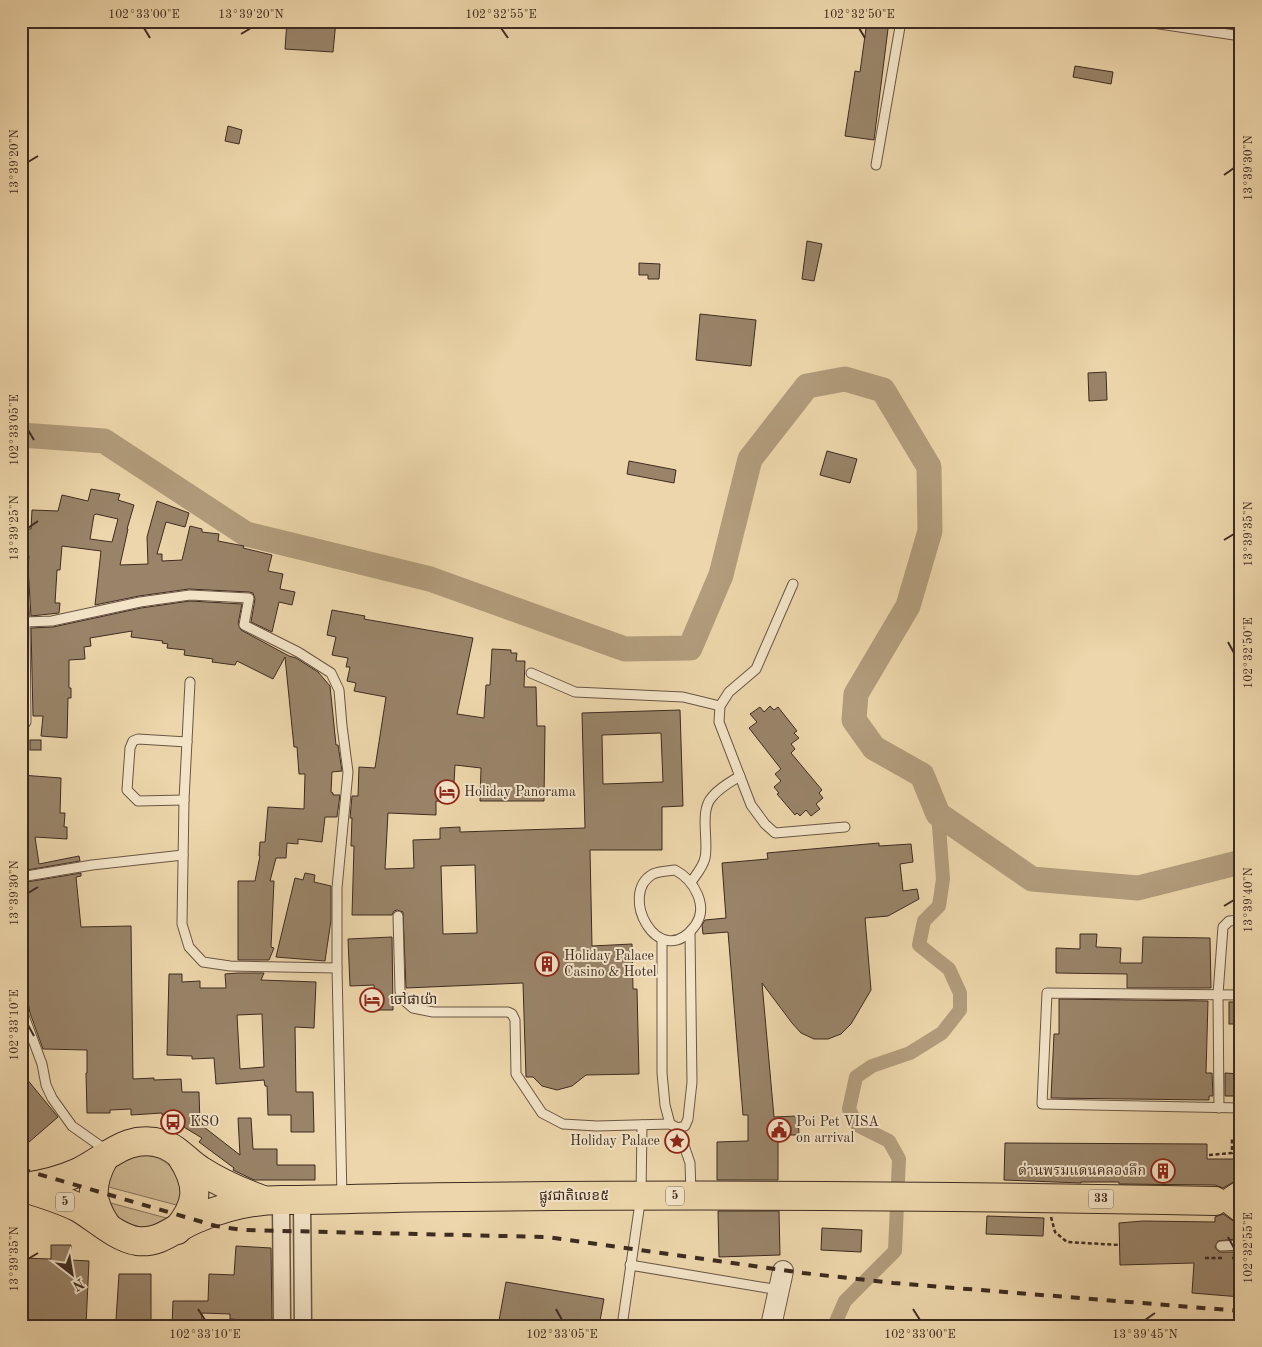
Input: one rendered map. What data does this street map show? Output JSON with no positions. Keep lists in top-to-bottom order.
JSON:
{
  "streets": {
    "highway": ["ផ្លូវជាតិលេខ៥", "5", "33"]
  },
  "crossings": [
    ["ផ្លូវជាតិលេខ៥", "33"]
  ],
  "places": {
    "hotel": ["Holiday Panorama", "ចៅផាយ៉ា"],
    "building": ["Holiday Palace Casino & Hotel", "ด่านพรมแดนคลองลึก"],
    "bus stop": ["KSO"],
    "public building": ["Poi Pet VISA on arrival"],
    "place": ["Holiday Palace"]
  },
  "north": "bottom right",
  "coordinates": [
    "102°33'00\"E",
    "13°39'20\"N",
    "102°32'55\"E",
    "102°32'50\"E",
    "13°39'30\"N",
    "102°33'05\"E",
    "13°39'25\"N",
    "13°39'35\"N",
    "13°39'40\"N",
    "102°33'10\"E",
    "13°39'45\"N"
  ]
}
